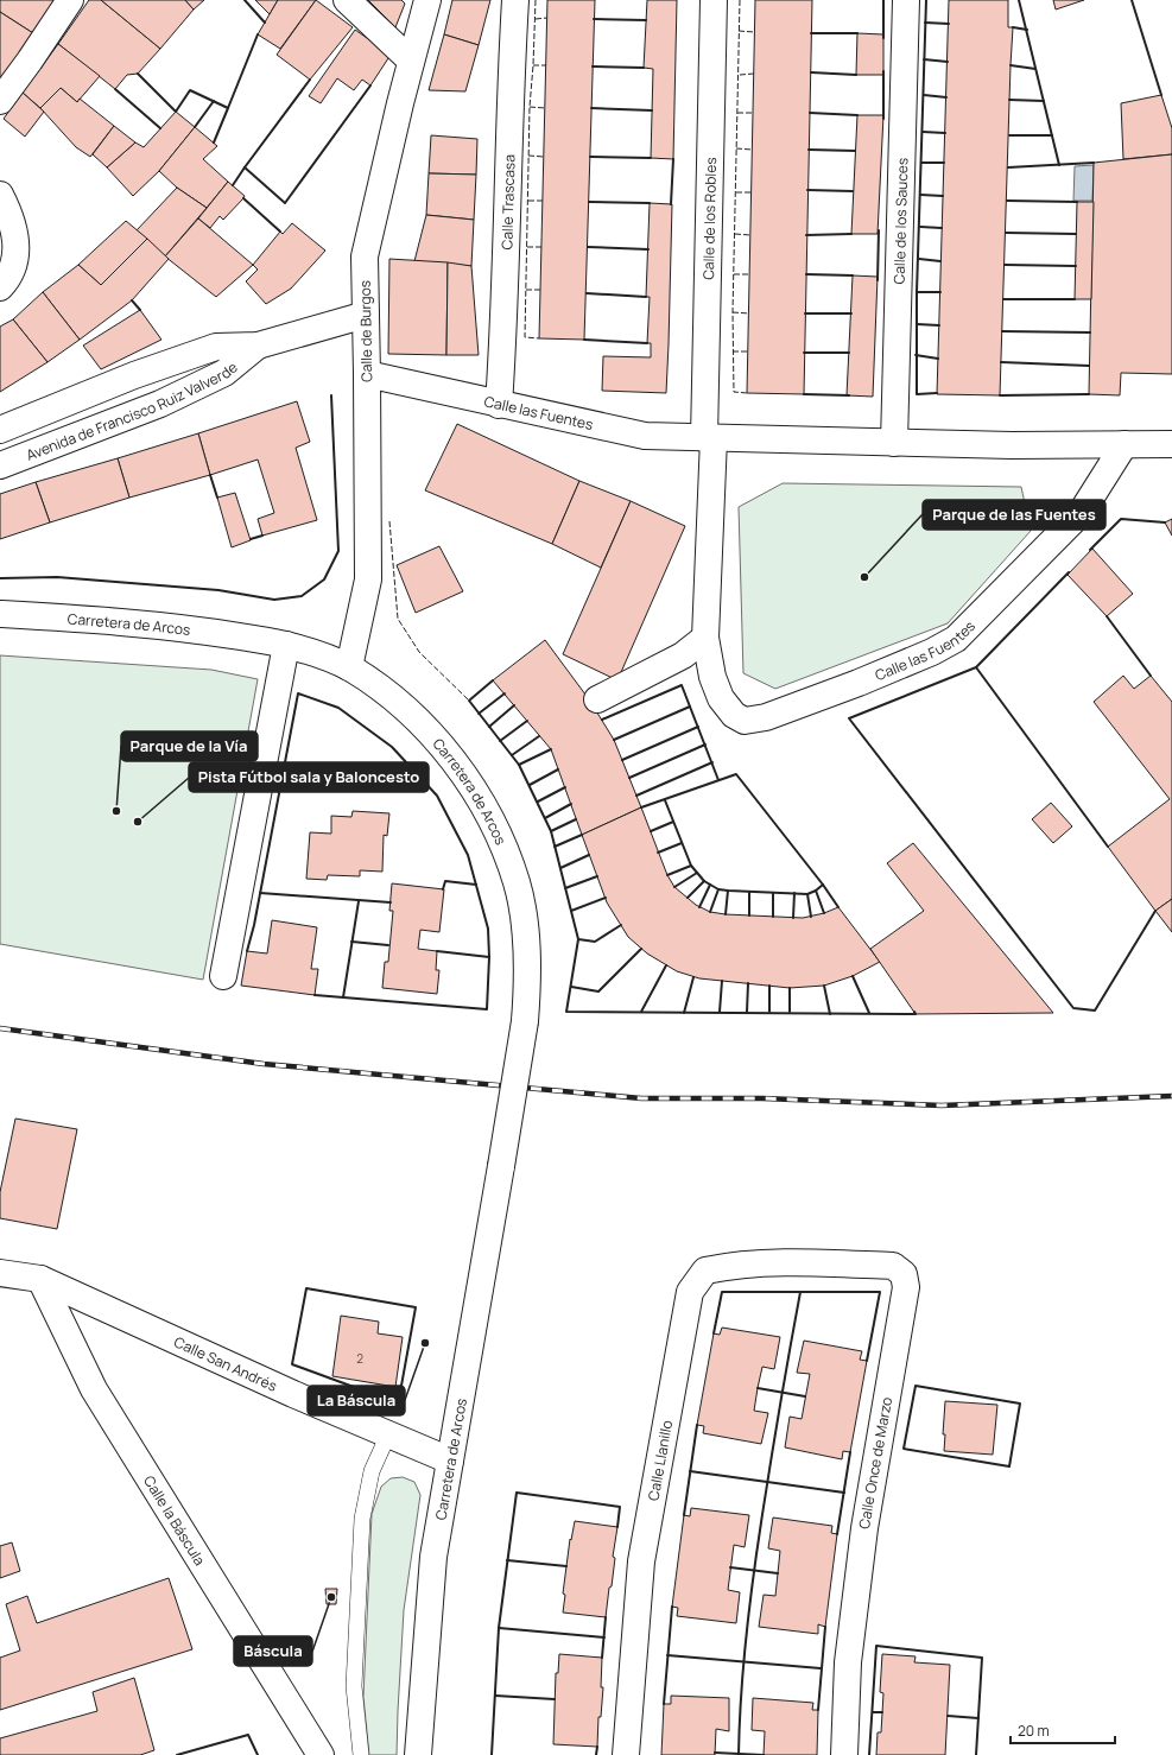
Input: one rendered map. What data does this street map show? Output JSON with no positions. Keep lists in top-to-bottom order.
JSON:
{
  "streets": {
    "street": [
      "Calle Trascasa",
      "Calle de los Robles",
      "Calle de los Sauces",
      "Calle de Burgos",
      "Avenida de Francisco Ruiz Valverde",
      "Calle las Fuentes",
      "Carretera de Arcos",
      "Calle San Andrés",
      "Calle Llanillo",
      "Calle Once de Marzo",
      "Calle la Báscula"
    ]
  },
  "crossings": [
    ["Calle Trascasa", "Calle las Fuentes"],
    ["Calle de los Robles", "Calle las Fuentes"],
    ["Calle de los Sauces", "Calle las Fuentes"],
    ["Calle de Burgos", "Avenida de Francisco Ruiz Valverde"],
    ["Calle de Burgos", "Calle las Fuentes"],
    ["Calle de Burgos", "Carretera de Arcos"],
    ["Carretera de Arcos", "Calle San Andrés"],
    ["Calle San Andrés", "Calle la Báscula"],
    ["Calle Llanillo", "Calle Once de Marzo"]
  ],
  "places": [
    "Parque de las Fuentes",
    "Parque de la Vía",
    "Pista Fútbol sala y Baloncesto",
    "La Báscula",
    "Báscula"
  ],
  "house_numbers": ["2"],
  "scale_bar": "20 m"
}
